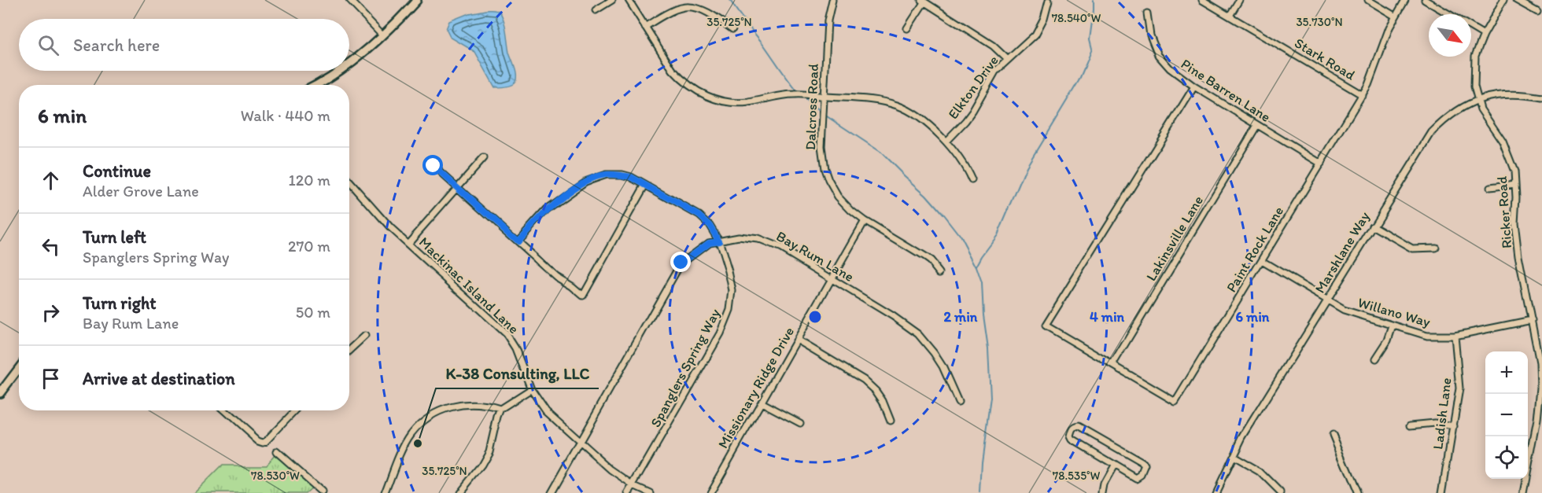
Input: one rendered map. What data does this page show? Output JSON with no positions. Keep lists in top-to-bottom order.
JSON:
{
  "streets": {
    "street": [
      "Stark Road",
      "Elkton Drive",
      "Pine Barren Lane",
      "Dalcross Road",
      "Ricker Road",
      "Lakinsville Lane",
      "Paint Rock Lane",
      "Marshlane Way",
      "Bay Rum Lane",
      "Mackinac Island Lane",
      "Willano Way",
      "Spanglers Spring Way",
      "Missionary Ridge Drive",
      "Ladish Lane"
    ]
  },
  "crossings": [
    ["Stark Road", "Paint Rock Lane"],
    ["Pine Barren Lane", "Lakinsville Lane"],
    ["Pine Barren Lane", "Paint Rock Lane"],
    ["Dalcross Road", "Missionary Ridge Drive"],
    ["Ricker Road", "Marshlane Way"],
    ["Ricker Road", "Willano Way"],
    ["Lakinsville Lane", "Paint Rock Lane"],
    ["Paint Rock Lane", "Willano Way"],
    ["Marshlane Way", "Willano Way"],
    ["Bay Rum Lane", "Mackinac Island Lane"],
    ["Bay Rum Lane", "Spanglers Spring Way"],
    ["Bay Rum Lane", "Missionary Ridge Drive"],
    ["Mackinac Island Lane", "Spanglers Spring Way"],
    ["Willano Way", "Ladish Lane"]
  ],
  "places": ["K-38 Consulting, LLC"],
  "north": "bottom right",
  "page": {
    "search": "Search here",
    "heading": ["6 min", "Walk · 440 m"],
    "list": [
      ["Continue", "Alder Grove Lane", "120 m"],
      ["Turn left", "Spanglers Spring Way", "270 m"],
      ["Turn right", "Bay Rum Lane", "50 m"],
      "Arrive at destination"
    ],
    "map_buttons": ["+", "−"]
  },
  "coordinates": [
    "78.540°W",
    "35.725°N",
    "35.730°N",
    "78.530°W",
    "78.535°W"
  ],
  "rings": ["2 min", "4 min", "6 min"]
}
